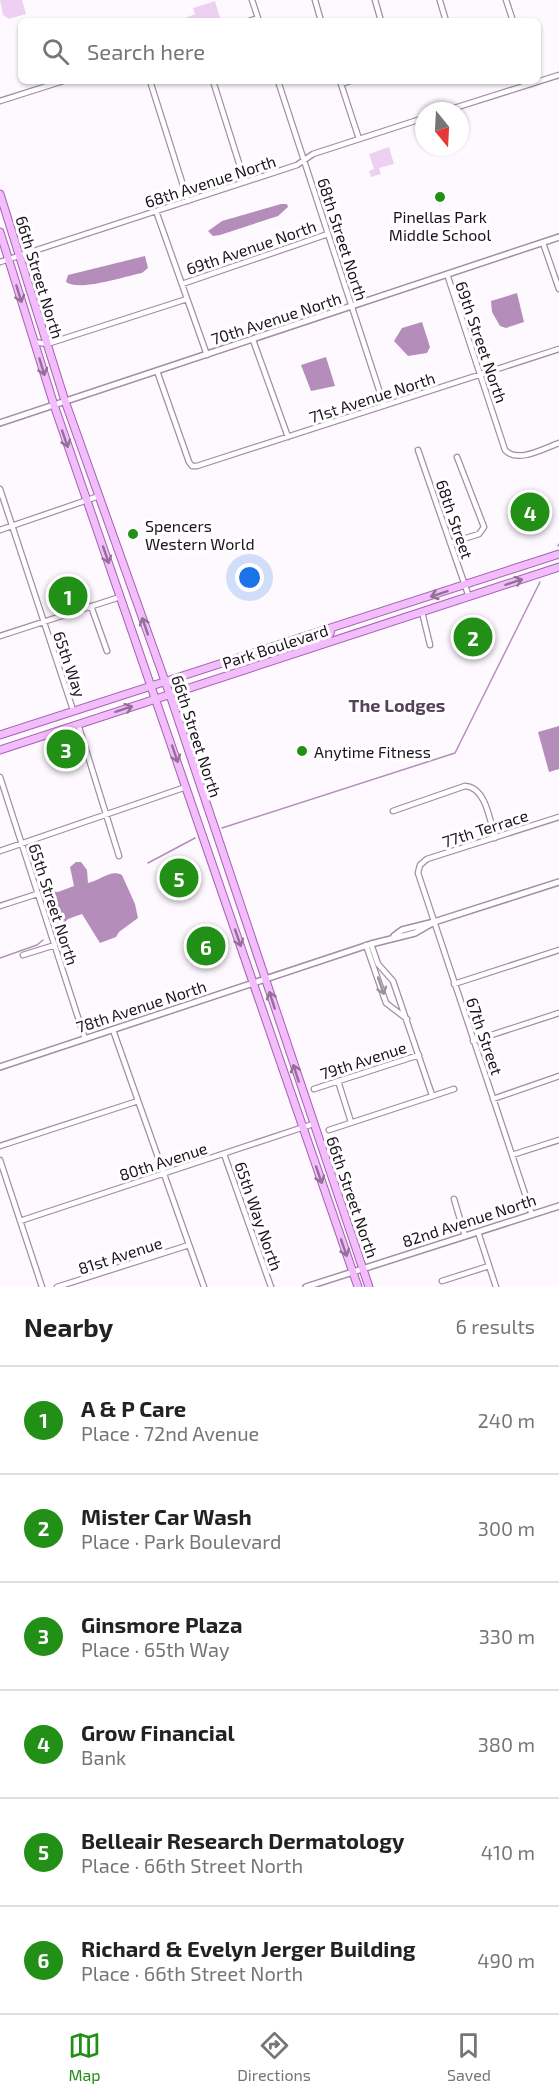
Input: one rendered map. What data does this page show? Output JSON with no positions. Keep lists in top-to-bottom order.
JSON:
{
  "streets": {
    "main road": ["66th Street North", "Park Boulevard"],
    "street": [
      "68th Avenue North",
      "68th Street North",
      "69th Avenue North",
      "70th Avenue North",
      "69th Street North",
      "71st Avenue North",
      "68th Street",
      "65th Way",
      "77th Terrace",
      "65th Street North",
      "78th Avenue North",
      "67th Street",
      "79th Avenue",
      "80th Avenue",
      "65th Way North",
      "82nd Avenue North",
      "81st Avenue"
    ]
  },
  "crossings": [
    ["68th Avenue North", "68th Street North"],
    ["68th Avenue North", "66th Street North"],
    ["68th Street North", "69th Avenue North"],
    ["68th Street North", "70th Avenue North"],
    ["68th Street North", "71st Avenue North"],
    ["69th Avenue North", "66th Street North"],
    ["66th Street North", "70th Avenue North"],
    ["66th Street North", "Park Boulevard"],
    ["66th Street North", "78th Avenue North"],
    ["66th Street North", "80th Avenue"],
    ["66th Street North", "82nd Avenue North"],
    ["70th Avenue North", "69th Street North"],
    ["70th Avenue North", "71st Avenue North"],
    ["69th Street North", "71st Avenue North"],
    ["68th Street", "Park Boulevard"],
    ["Park Boulevard", "65th Way"],
    ["77th Terrace", "67th Street"],
    ["65th Street North", "78th Avenue North"],
    ["78th Avenue North", "67th Street"],
    ["67th Street", "82nd Avenue North"],
    ["80th Avenue", "65th Way North"]
  ],
  "districts": ["The Lodges"],
  "places": ["Pinellas Park Middle School", "Spencers Western World", "Anytime Fitness"],
  "north": "bottom",
  "page": {
    "search": "Search here",
    "pins": [
      "4",
      "1",
      "2",
      "3",
      "5",
      "6"
    ],
    "heading": ["Nearby", "6 results"],
    "list": [
      {
        "mark": "1",
        "name": "A & P Care",
        "note": "Place · 72nd Avenue",
        "value": "240 m"
      },
      {
        "mark": "2",
        "name": "Mister Car Wash",
        "note": "Place · Park Boulevard",
        "value": "300 m"
      },
      {
        "mark": "3",
        "name": "Ginsmore Plaza",
        "note": "Place · 65th Way",
        "value": "330 m"
      },
      {
        "mark": "4",
        "name": "Grow Financial",
        "note": "Bank",
        "value": "380 m"
      },
      {
        "mark": "5",
        "name": "Belleair Research Dermatology",
        "note": "Place · 66th Street North",
        "value": "410 m"
      },
      {
        "mark": "6",
        "name": "Richard & Evelyn Jerger Building",
        "note": "Place · 66th Street North",
        "value": "490 m"
      }
    ],
    "nav": ["Map", "Directions", "Saved"]
  }
}
